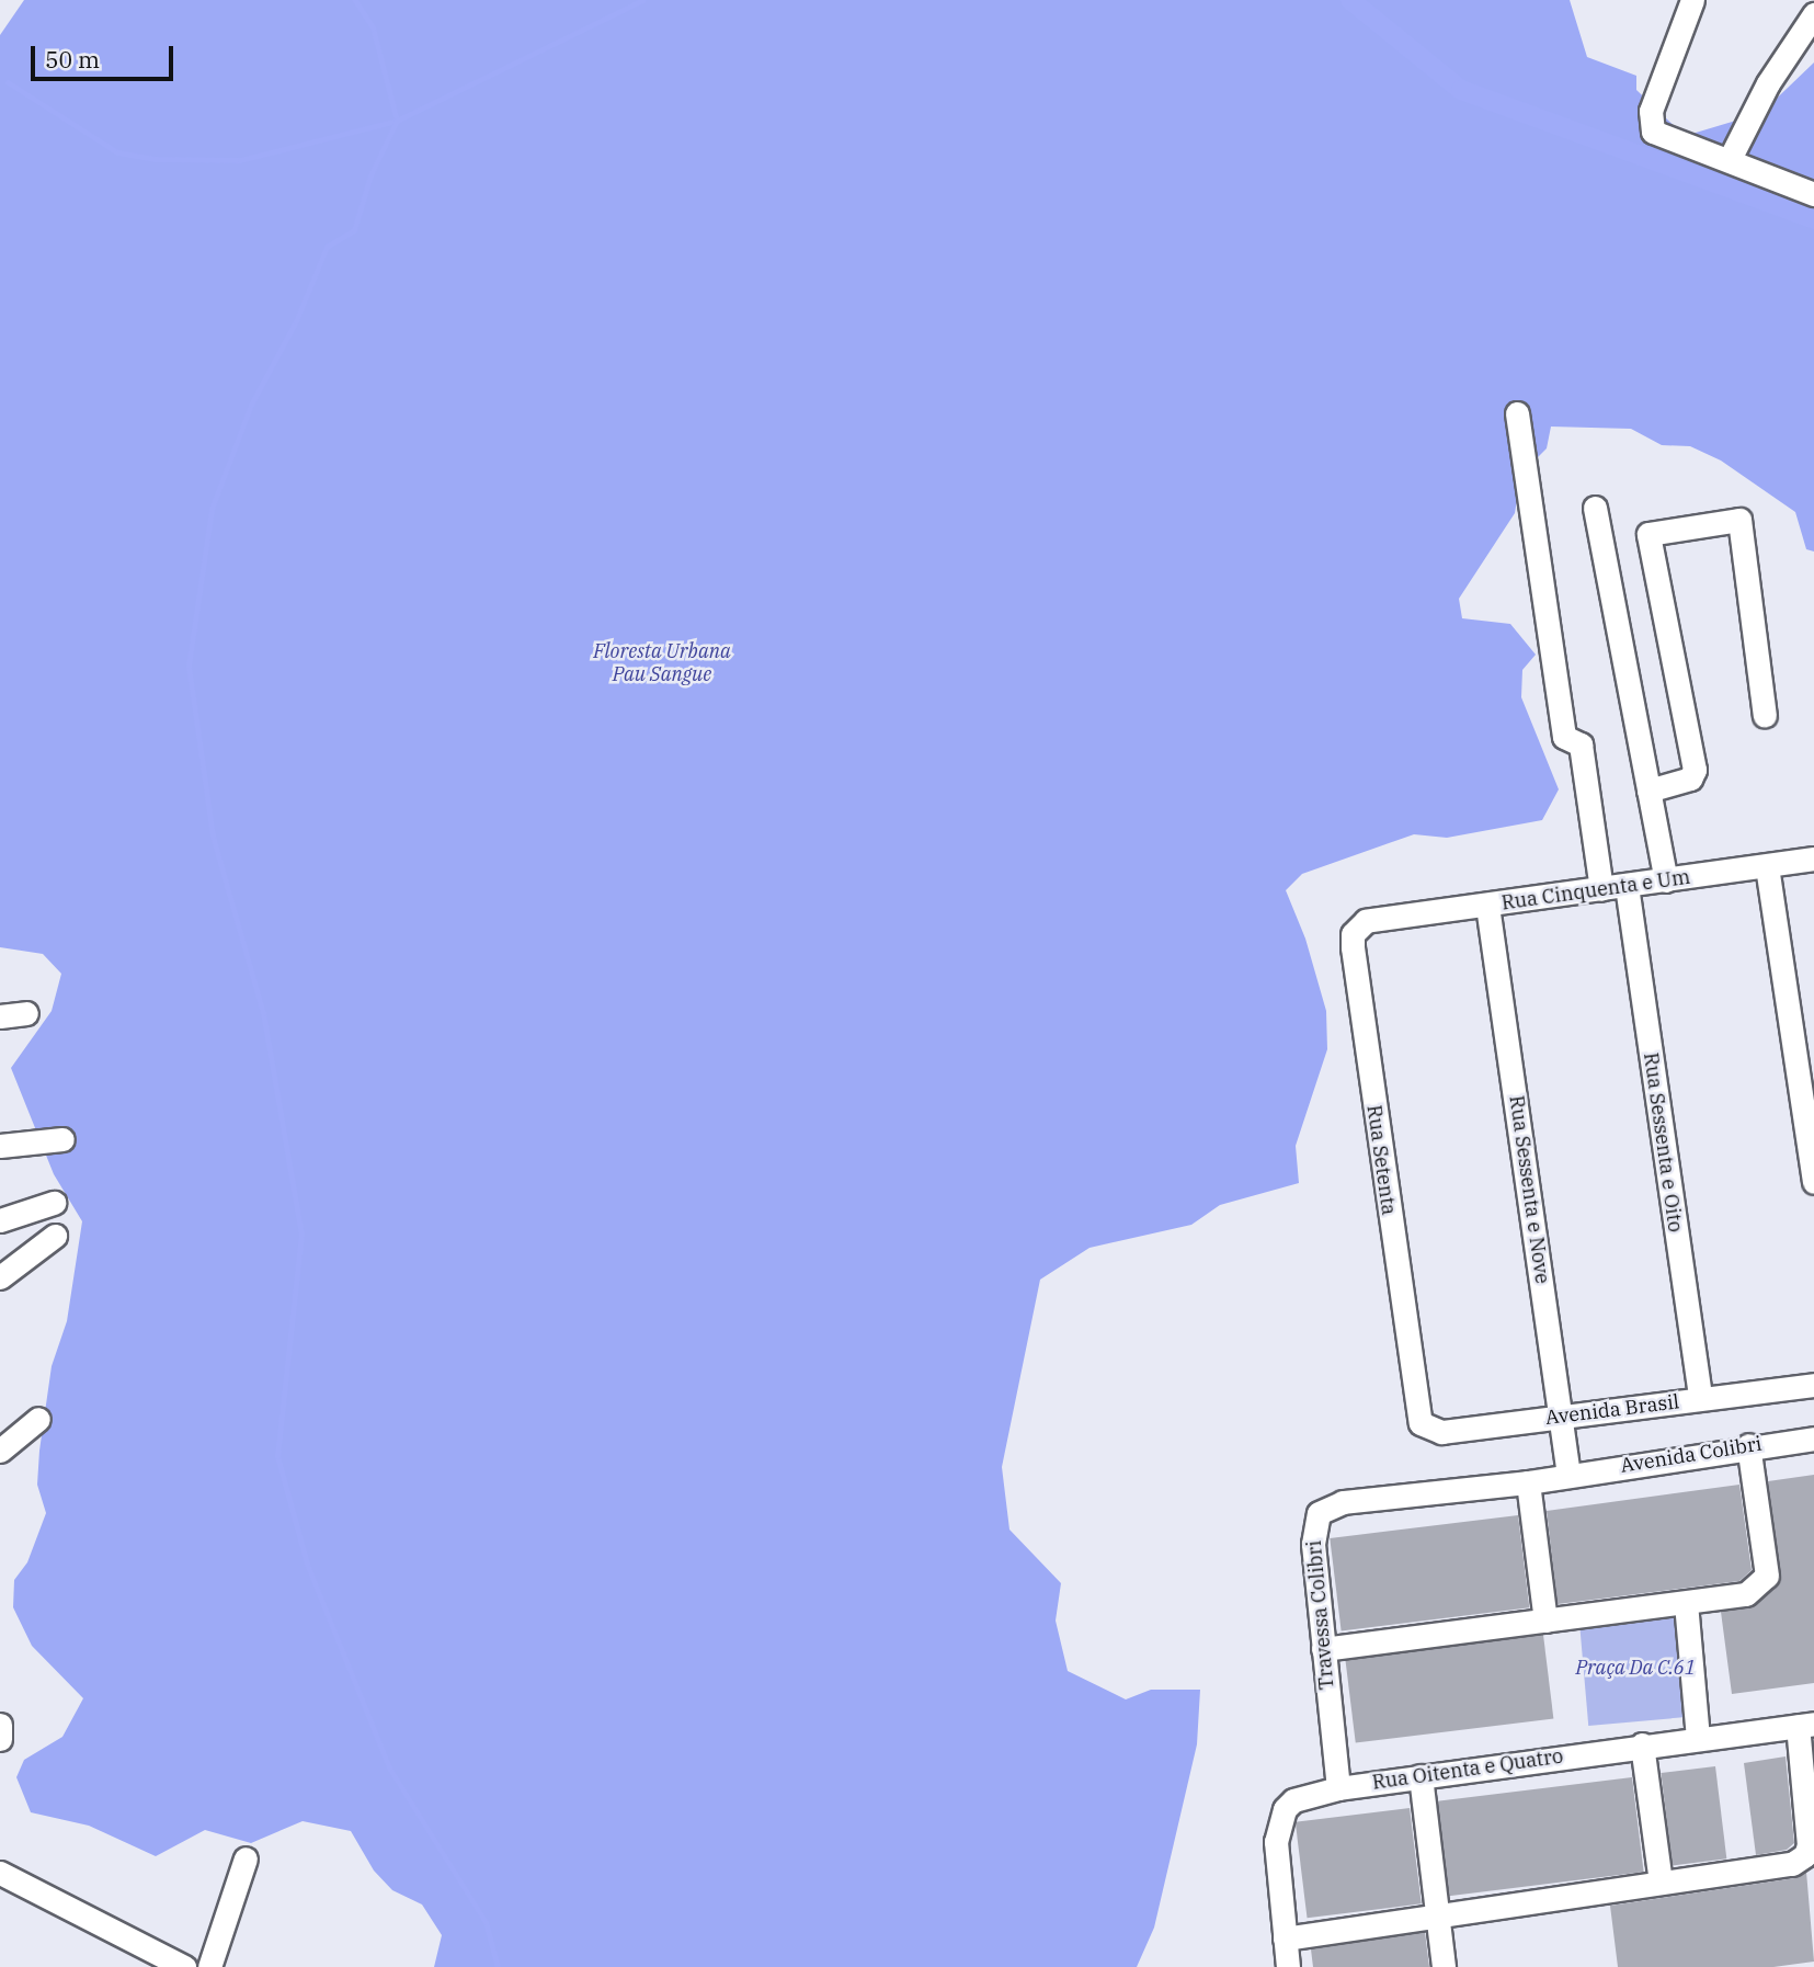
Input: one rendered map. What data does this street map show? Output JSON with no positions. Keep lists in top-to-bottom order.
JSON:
{
  "streets": {
    "street": [
      "Rua Cinquenta e Um",
      "Rua Sessenta e Oito",
      "Rua Setenta",
      "Rua Sessenta e Nove",
      "Avenida Brasil",
      "Avenida Colibri",
      "Travessa Colibri",
      "Rua Oitenta e Quatro"
    ]
  },
  "crossings": [
    ["Rua Cinquenta e Um", "Rua Sessenta e Oito"],
    ["Rua Cinquenta e Um", "Rua Setenta"],
    ["Rua Cinquenta e Um", "Rua Sessenta e Nove"],
    ["Rua Sessenta e Oito", "Avenida Brasil"],
    ["Rua Setenta", "Avenida Brasil"],
    ["Rua Sessenta e Nove", "Avenida Brasil"],
    ["Rua Sessenta e Nove", "Avenida Colibri"],
    ["Rua Sessenta e Nove", "Travessa Colibri"],
    ["Avenida Colibri", "Travessa Colibri"],
    ["Travessa Colibri", "Rua Oitenta e Quatro"]
  ],
  "parks": ["Floresta Urbana Pau Sangue", "Praça Da C.61"],
  "scale_bar": "50 m"
}
